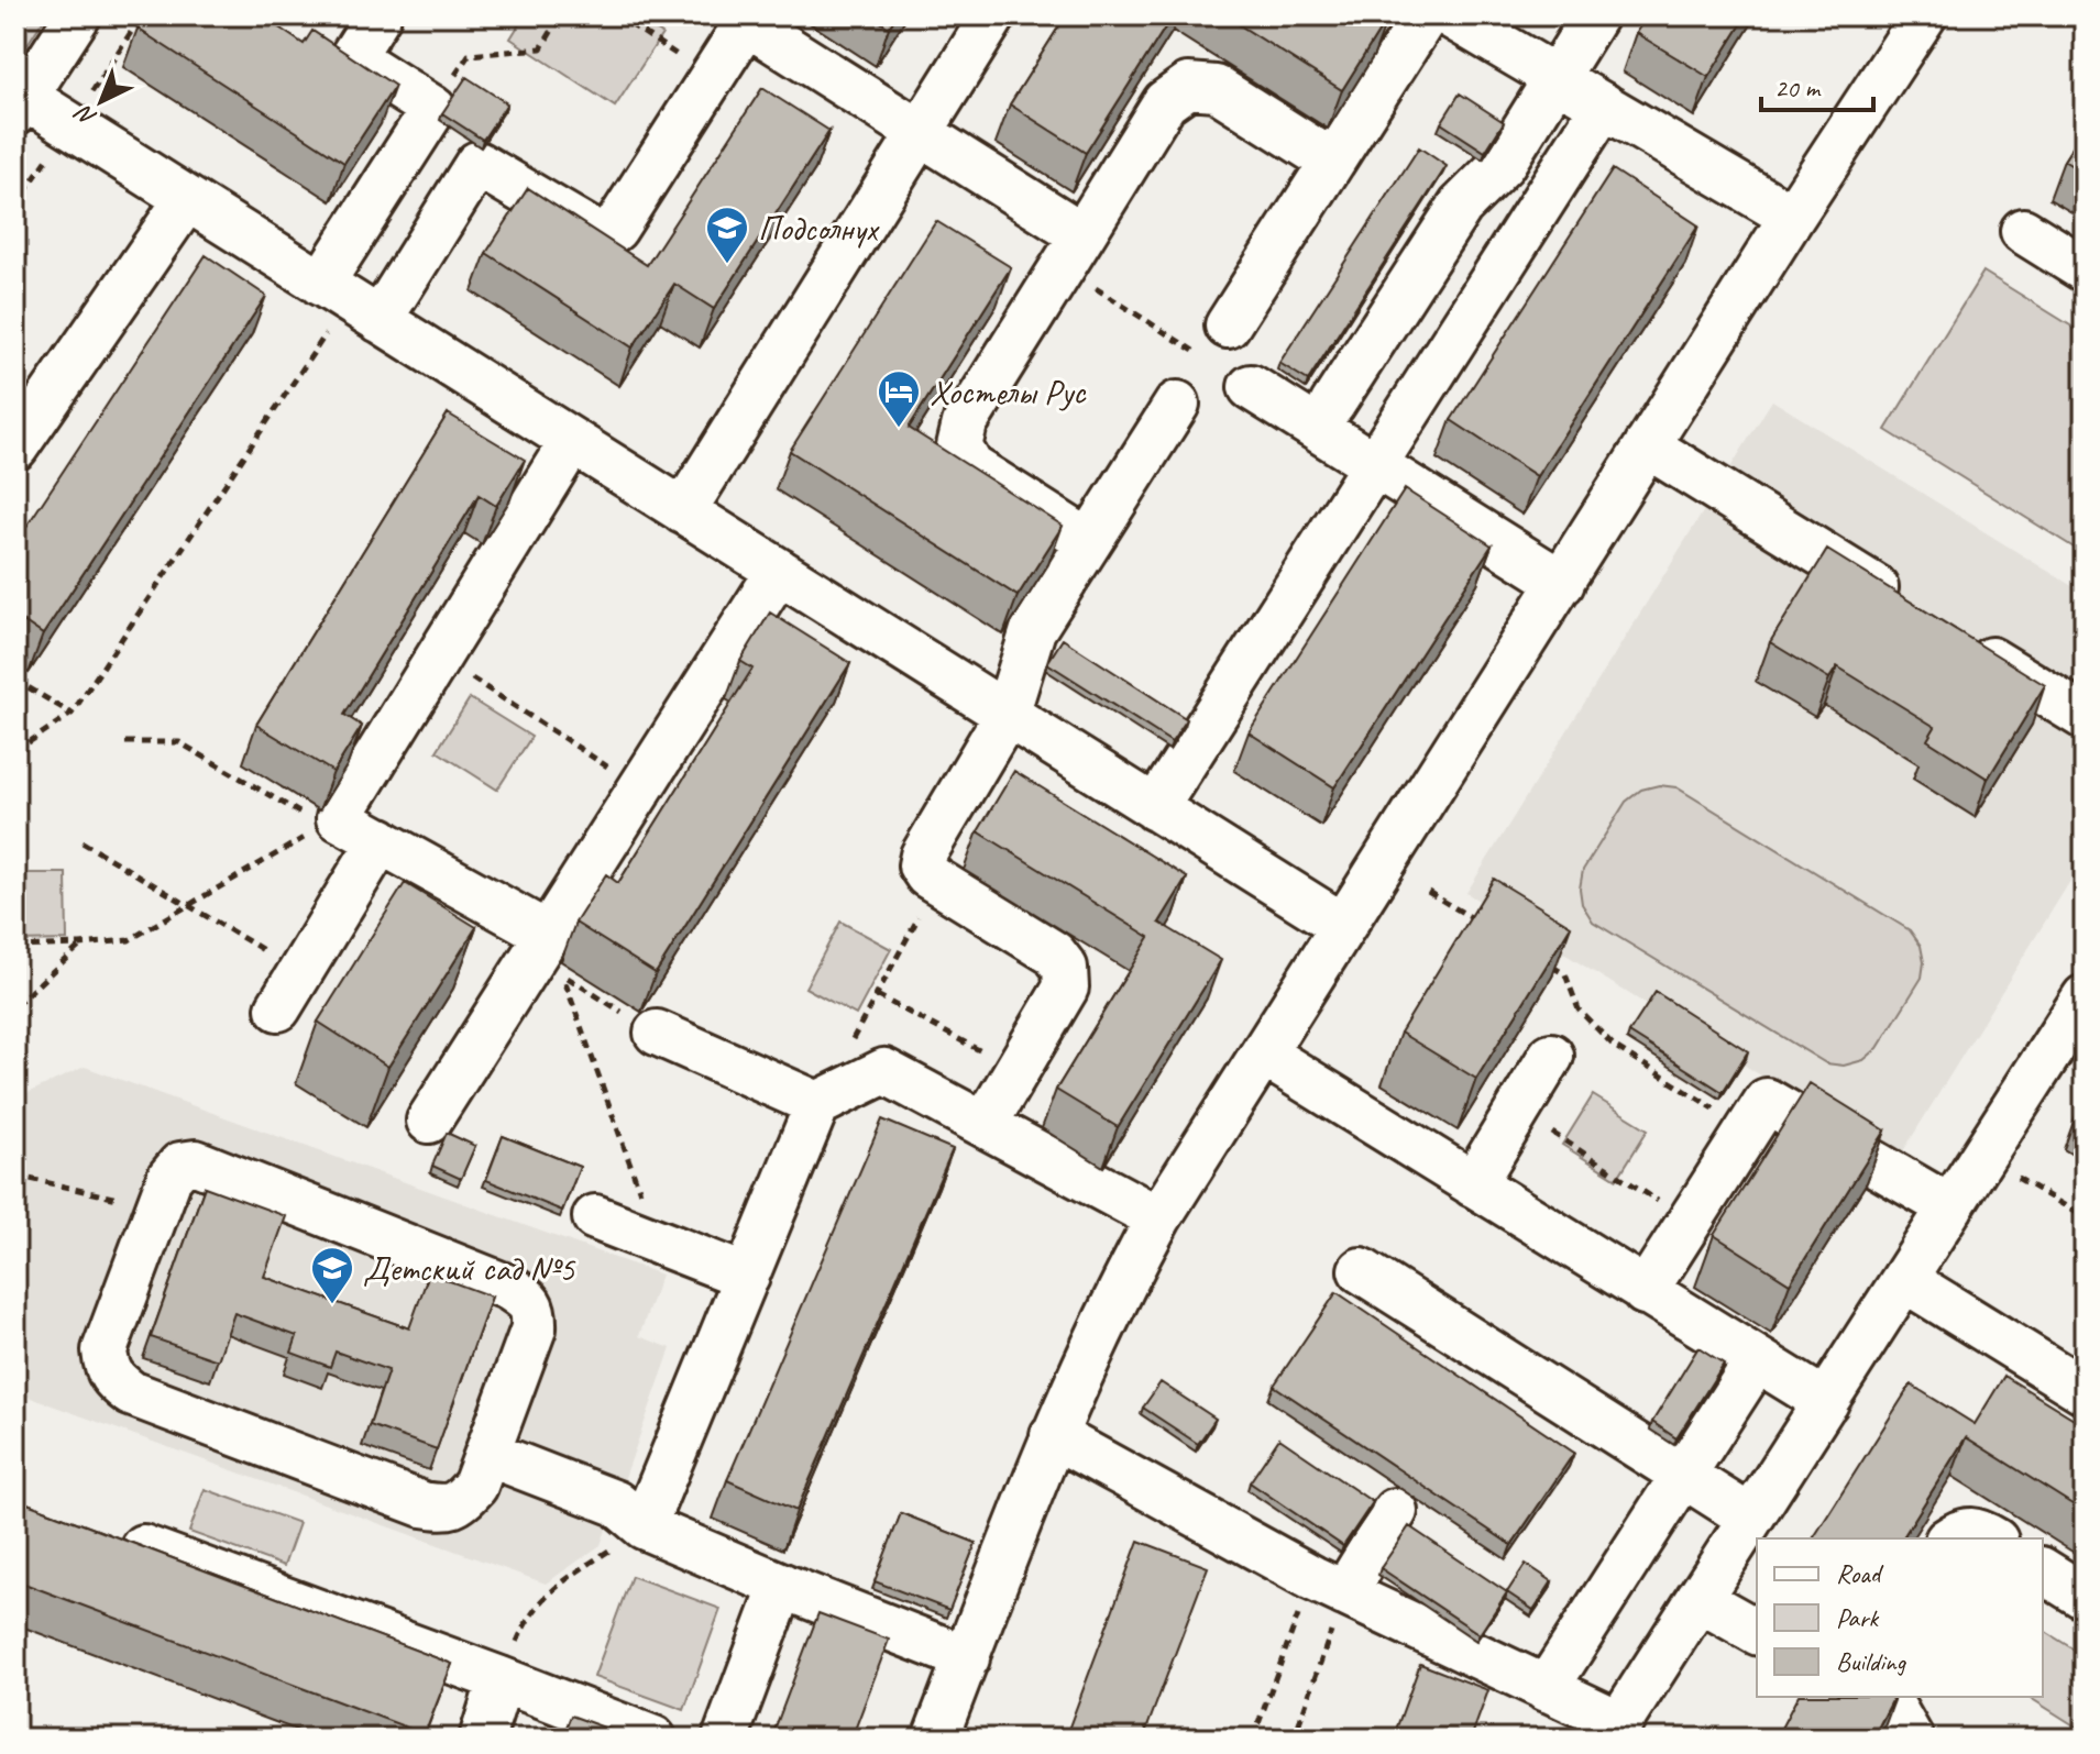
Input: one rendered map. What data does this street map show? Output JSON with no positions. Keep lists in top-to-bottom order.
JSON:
{
  "places": {
    "school or university": ["Подсолнух", "Детский сад №5"],
    "hotel": ["Хостелы Рус"]
  },
  "legend": ["Road", "Park", "Building"],
  "scale_bar": "20 m",
  "north": "bottom left"
}
